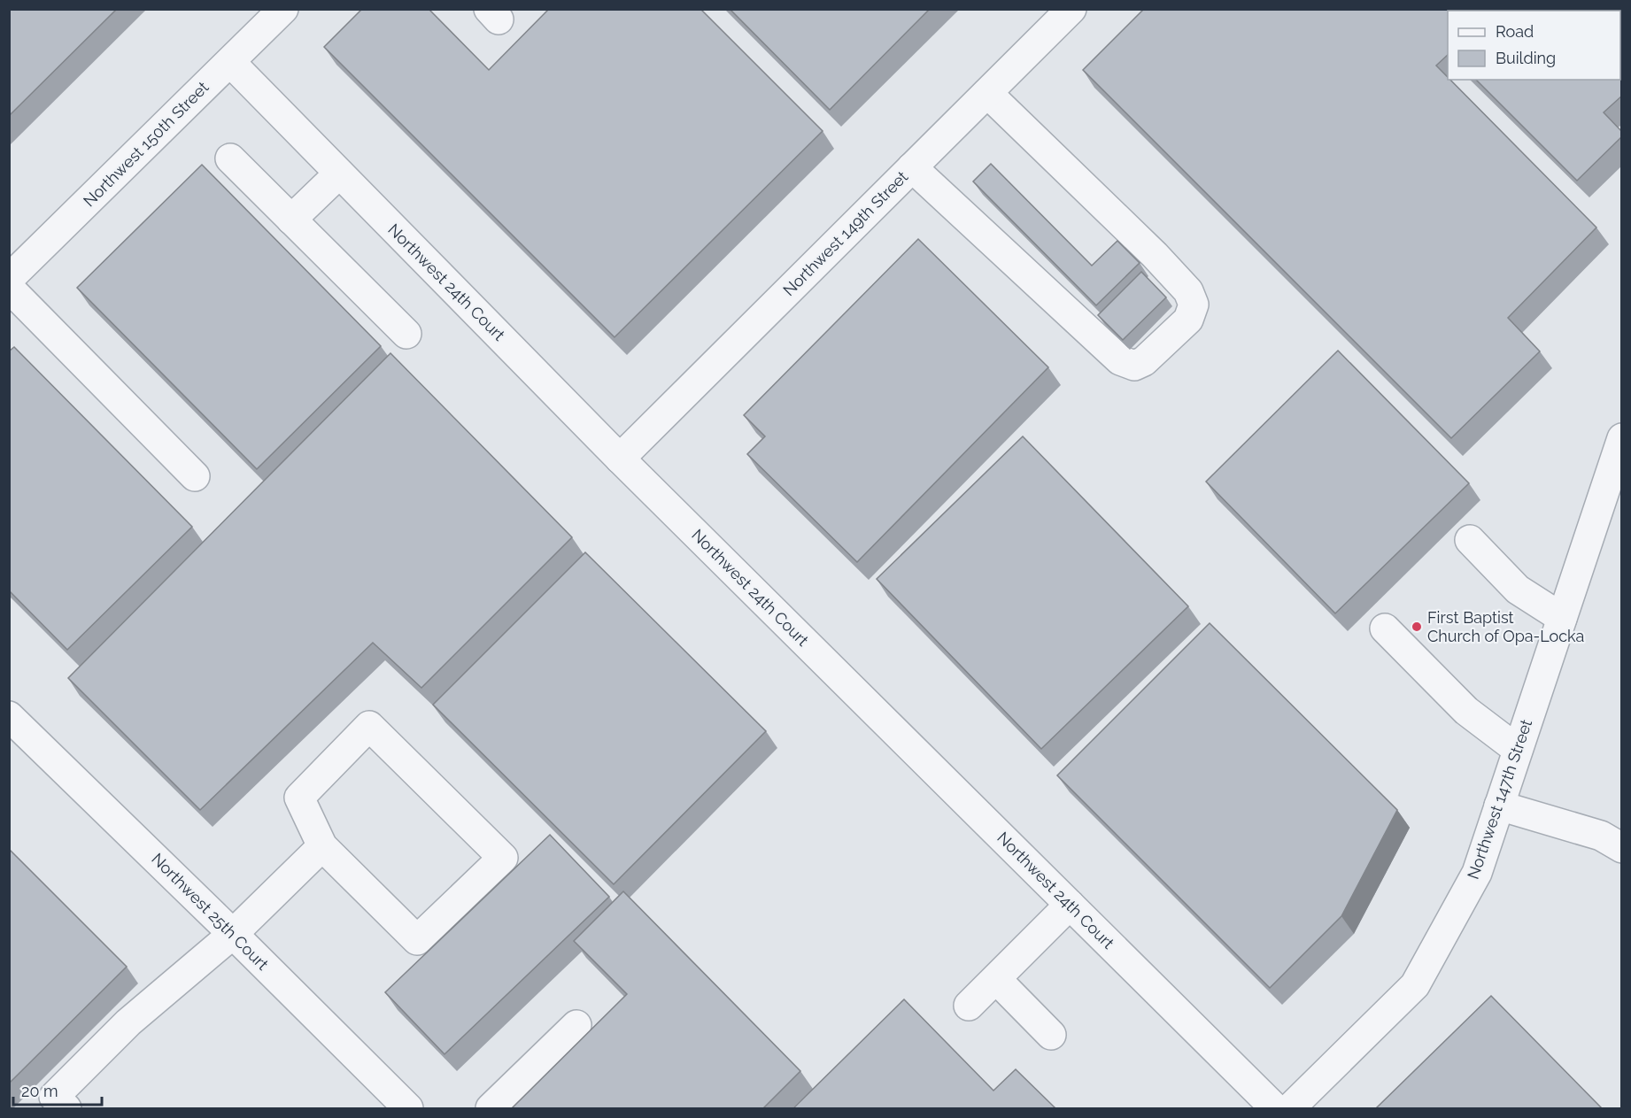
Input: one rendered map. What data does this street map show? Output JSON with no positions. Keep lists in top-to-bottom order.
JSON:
{
  "streets": {
    "street": [
      "Northwest 150th Street",
      "Northwest 149th Street",
      "Northwest 24th Court",
      "Northwest 147th Street",
      "Northwest 25th Court"
    ]
  },
  "crossings": [
    ["Northwest 150th Street", "Northwest 24th Court"],
    ["Northwest 149th Street", "Northwest 24th Court"]
  ],
  "places": ["First Baptist Church of Opa-Locka"],
  "legend": ["Road", "Building"],
  "scale_bar": "20 m"
}
